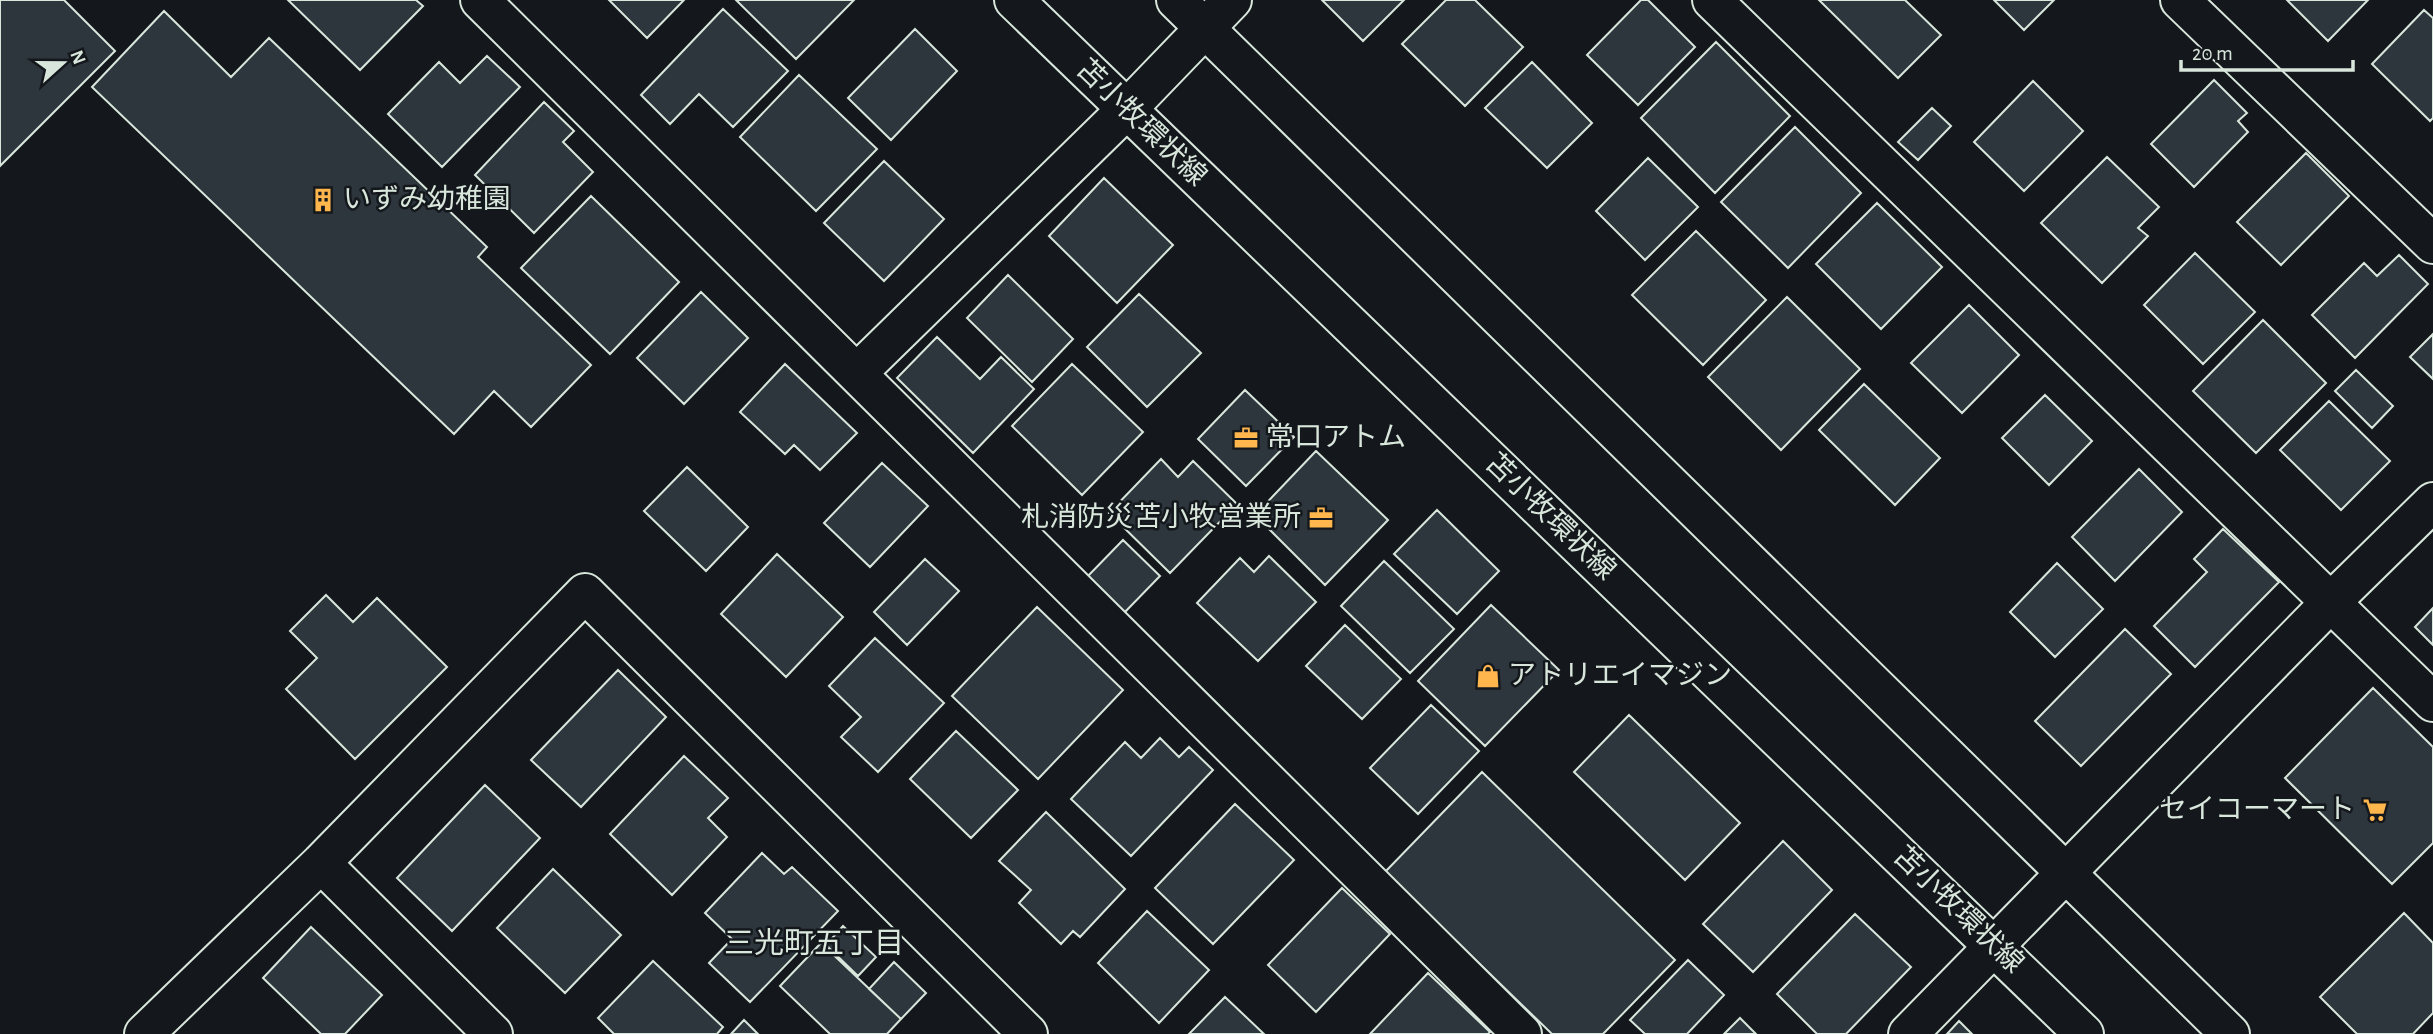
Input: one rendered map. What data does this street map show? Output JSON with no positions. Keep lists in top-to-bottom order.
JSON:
{
  "streets": {
    "street": ["苫小牧環状線"]
  },
  "districts": ["三光町五丁目"],
  "places": {
    "building": ["いずみ幼稚園"],
    "office": ["常口アトム", "札消防災苫小牧営業所"],
    "shop": ["アトリエイマジン"],
    "supermarket": ["セイコーマート"]
  },
  "scale_bar": "20 m",
  "north": "right"
}
